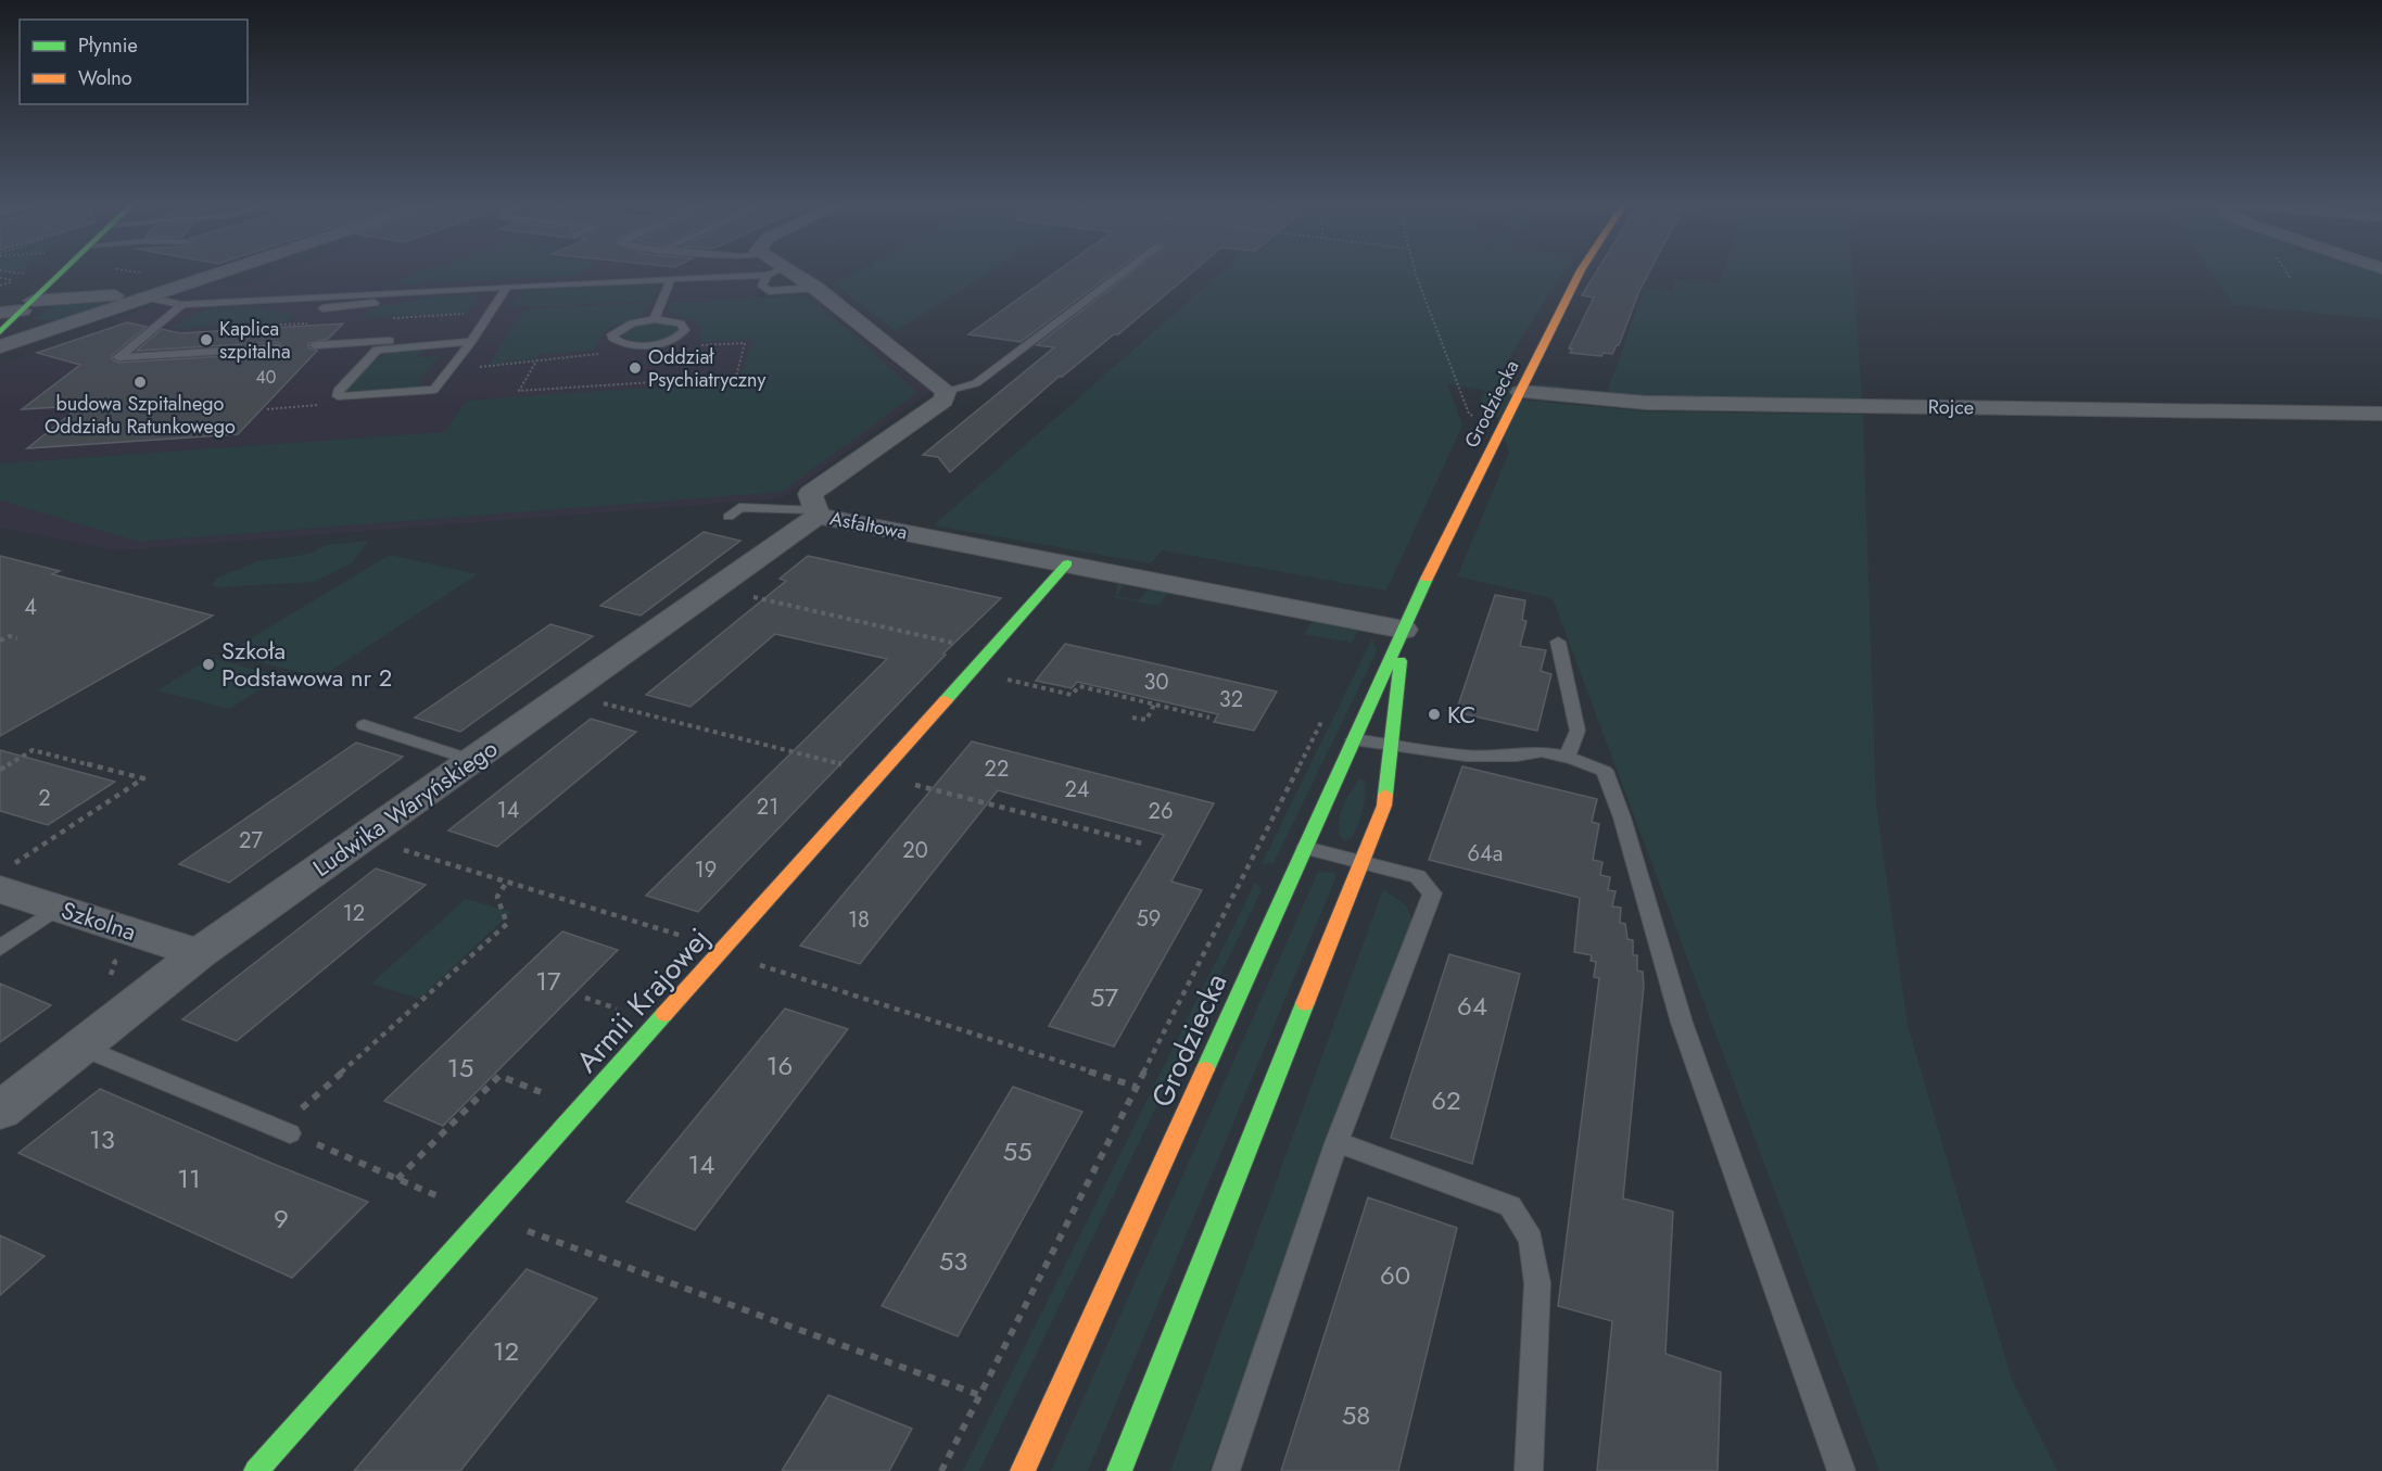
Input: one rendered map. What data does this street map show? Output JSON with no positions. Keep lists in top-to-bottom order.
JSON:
{
  "streets": {
    "street": [
      "Grodziecka",
      "Rojce",
      "Asfaltowa",
      "Ludwika Waryńskiego",
      "Szkolna",
      "Armii Krajowej"
    ]
  },
  "crossings": [
    ["Grodziecka", "Rojce"],
    ["Grodziecka", "Asfaltowa"],
    ["Asfaltowa", "Ludwika Waryńskiego"],
    ["Asfaltowa", "Armii Krajowej"],
    ["Ludwika Waryńskiego", "Szkolna"]
  ],
  "places": [
    "Kaplica szpitalna",
    "Oddział Psychiatryczny",
    "budowa Szpitalnego Oddziału Ratunkowego",
    "Szkoła Podstawowa nr 2",
    "KC"
  ],
  "house_numbers": [
    "40",
    "4",
    "30",
    "32",
    "22",
    "24",
    "2",
    "21",
    "14",
    "26",
    "27",
    "20",
    "64a",
    "19",
    "12",
    "59",
    "18",
    "17",
    "57",
    "64",
    "16",
    "15",
    "62",
    "13",
    "55",
    "14",
    "11",
    "9",
    "53",
    "60",
    "12",
    "58"
  ],
  "legend": ["Płynnie", "Wolno"]
}
